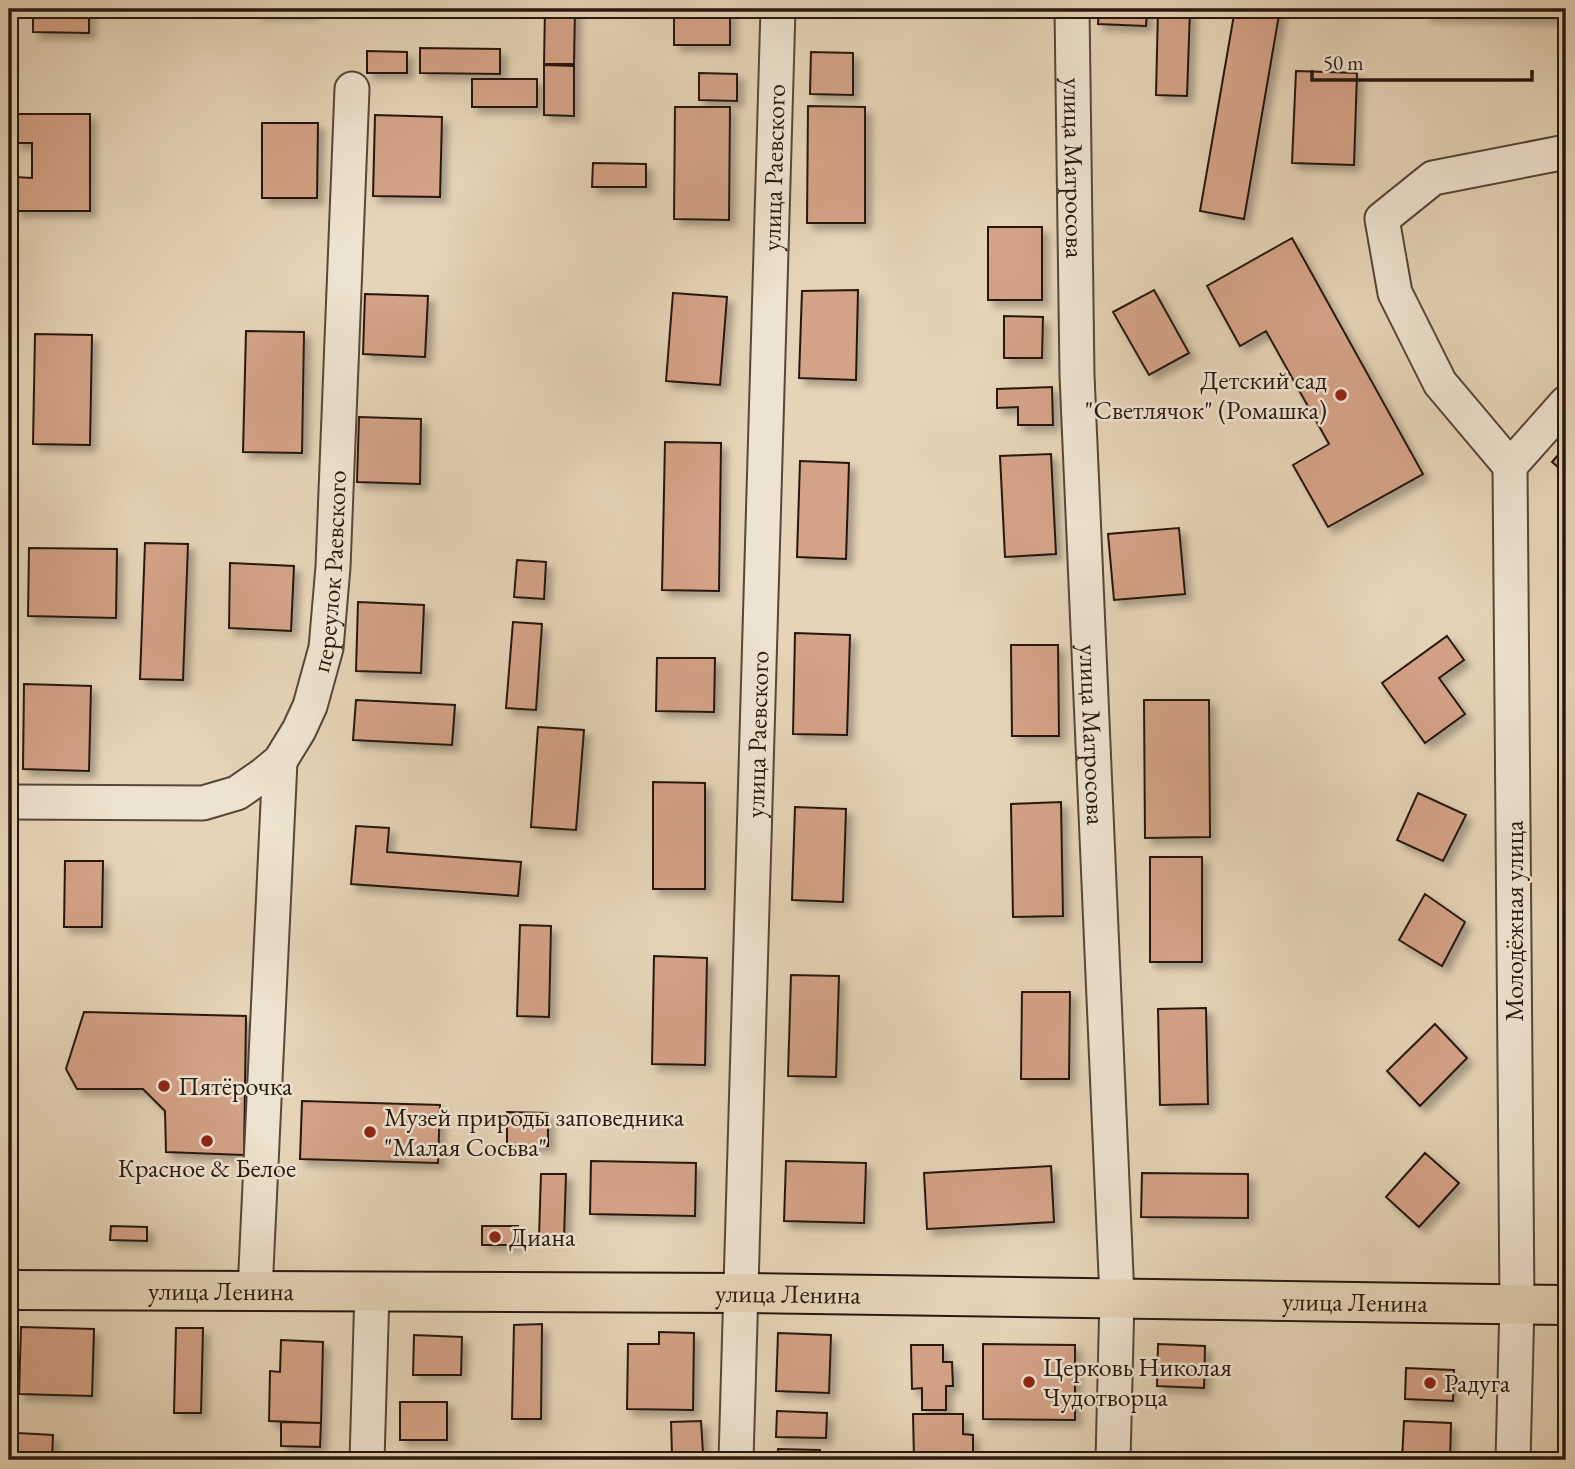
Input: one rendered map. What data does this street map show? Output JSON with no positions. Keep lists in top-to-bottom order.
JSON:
{
  "streets": {
    "main road": ["улица Ленина"],
    "street": [
      "улица Раевского",
      "улица Матросова",
      "переулок Раевского",
      "Молодёжная улица"
    ]
  },
  "crossings": [
    ["улица Раевского", "улица Ленина"],
    ["улица Матросова", "улица Ленина"],
    ["Молодёжная улица", "улица Ленина"]
  ],
  "places": [
    "Детский сад \"Светлячок\" (Ромашка)",
    "Пятёрочка",
    "Музей природы заповедника \"Малая Сосьва\"",
    "Красное & Белое",
    "Диана",
    "Церковь Николая Чудотворца",
    "Радуга"
  ],
  "scale_bar": "50 m"
}
